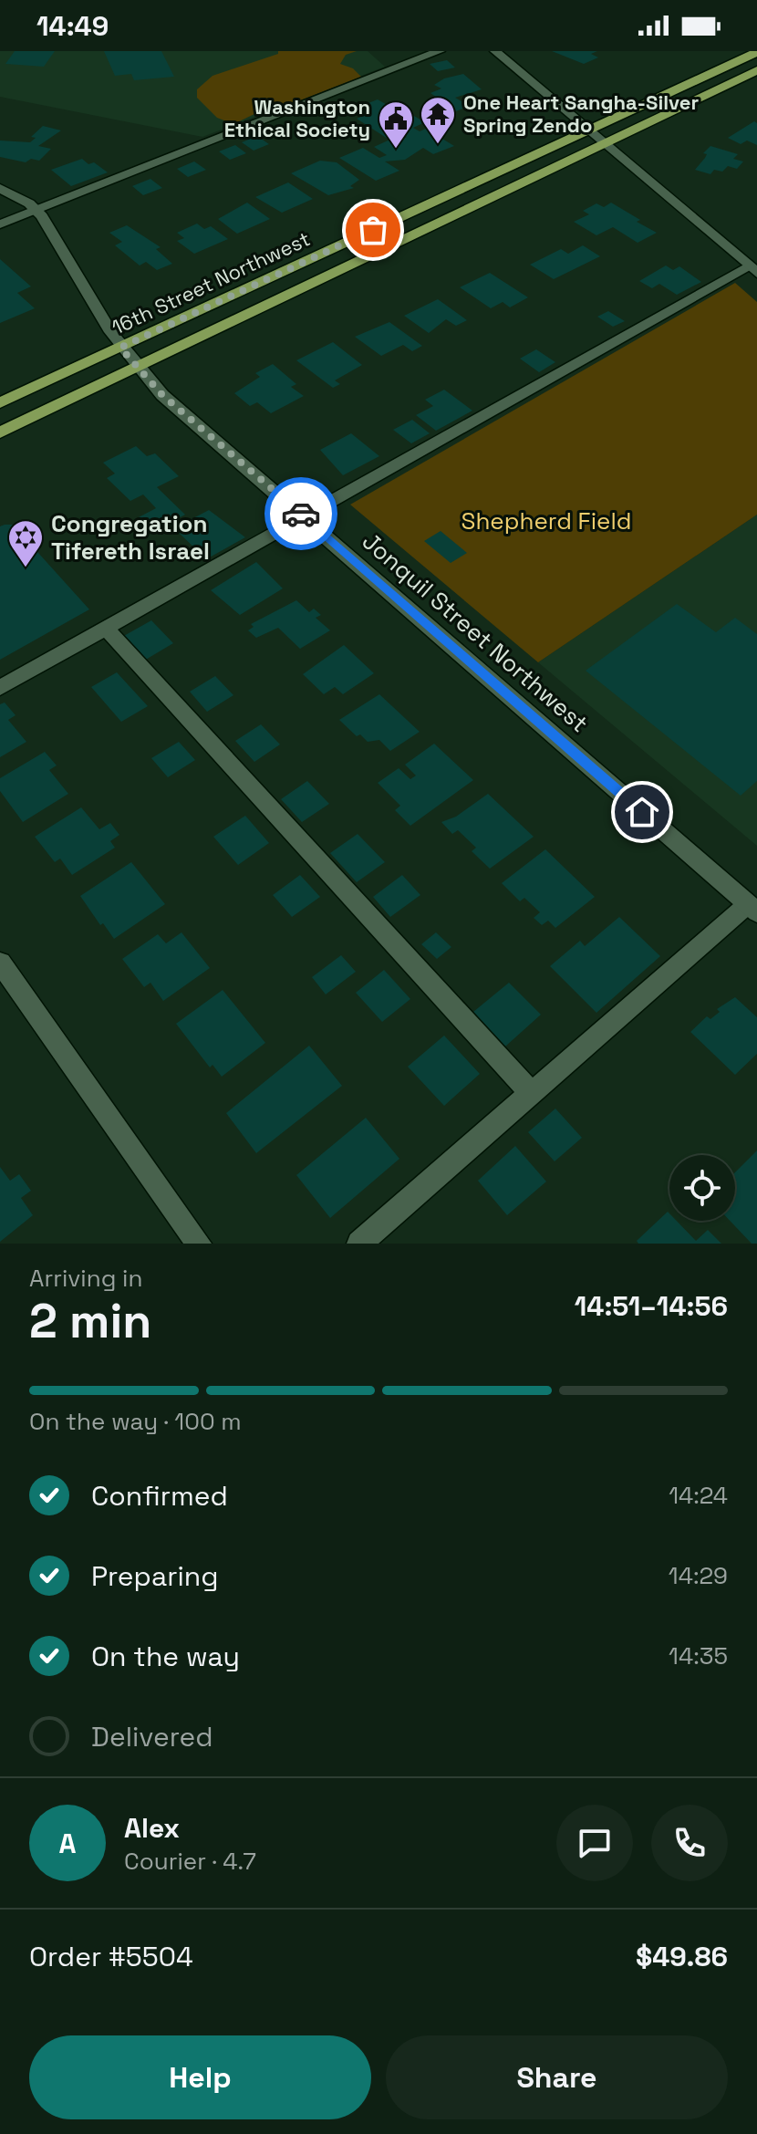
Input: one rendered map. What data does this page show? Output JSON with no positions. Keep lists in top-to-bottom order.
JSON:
{
  "streets": {
    "main road": ["16th Street Northwest"],
    "street": ["Jonquil Street Northwest"]
  },
  "crossings": [
    ["16th Street Northwest", "Jonquil Street Northwest"]
  ],
  "parks": ["Shepherd Field"],
  "places": {
    "temple": ["One Heart Sangha-Silver Spring Zendo"],
    "public building": ["Washington Ethical Society"],
    "synagogue": ["Congregation Tifereth Israel"]
  },
  "page": {
    "status": "14:49",
    "heading": ["2 min", "Arriving in", "14:51–14:56"],
    "panel": [
      "Alex",
      "Courier · 4.7",
      "Order #5504",
      "$49.86"
    ],
    "bar": "On the way · 100 m",
    "list": [
      ["Confirmed", "14:24"],
      ["Preparing", "14:29"],
      ["On the way", "14:35"],
      "Delivered"
    ],
    "round": "A",
    "buttons": ["Help", "Share"]
  }
}
